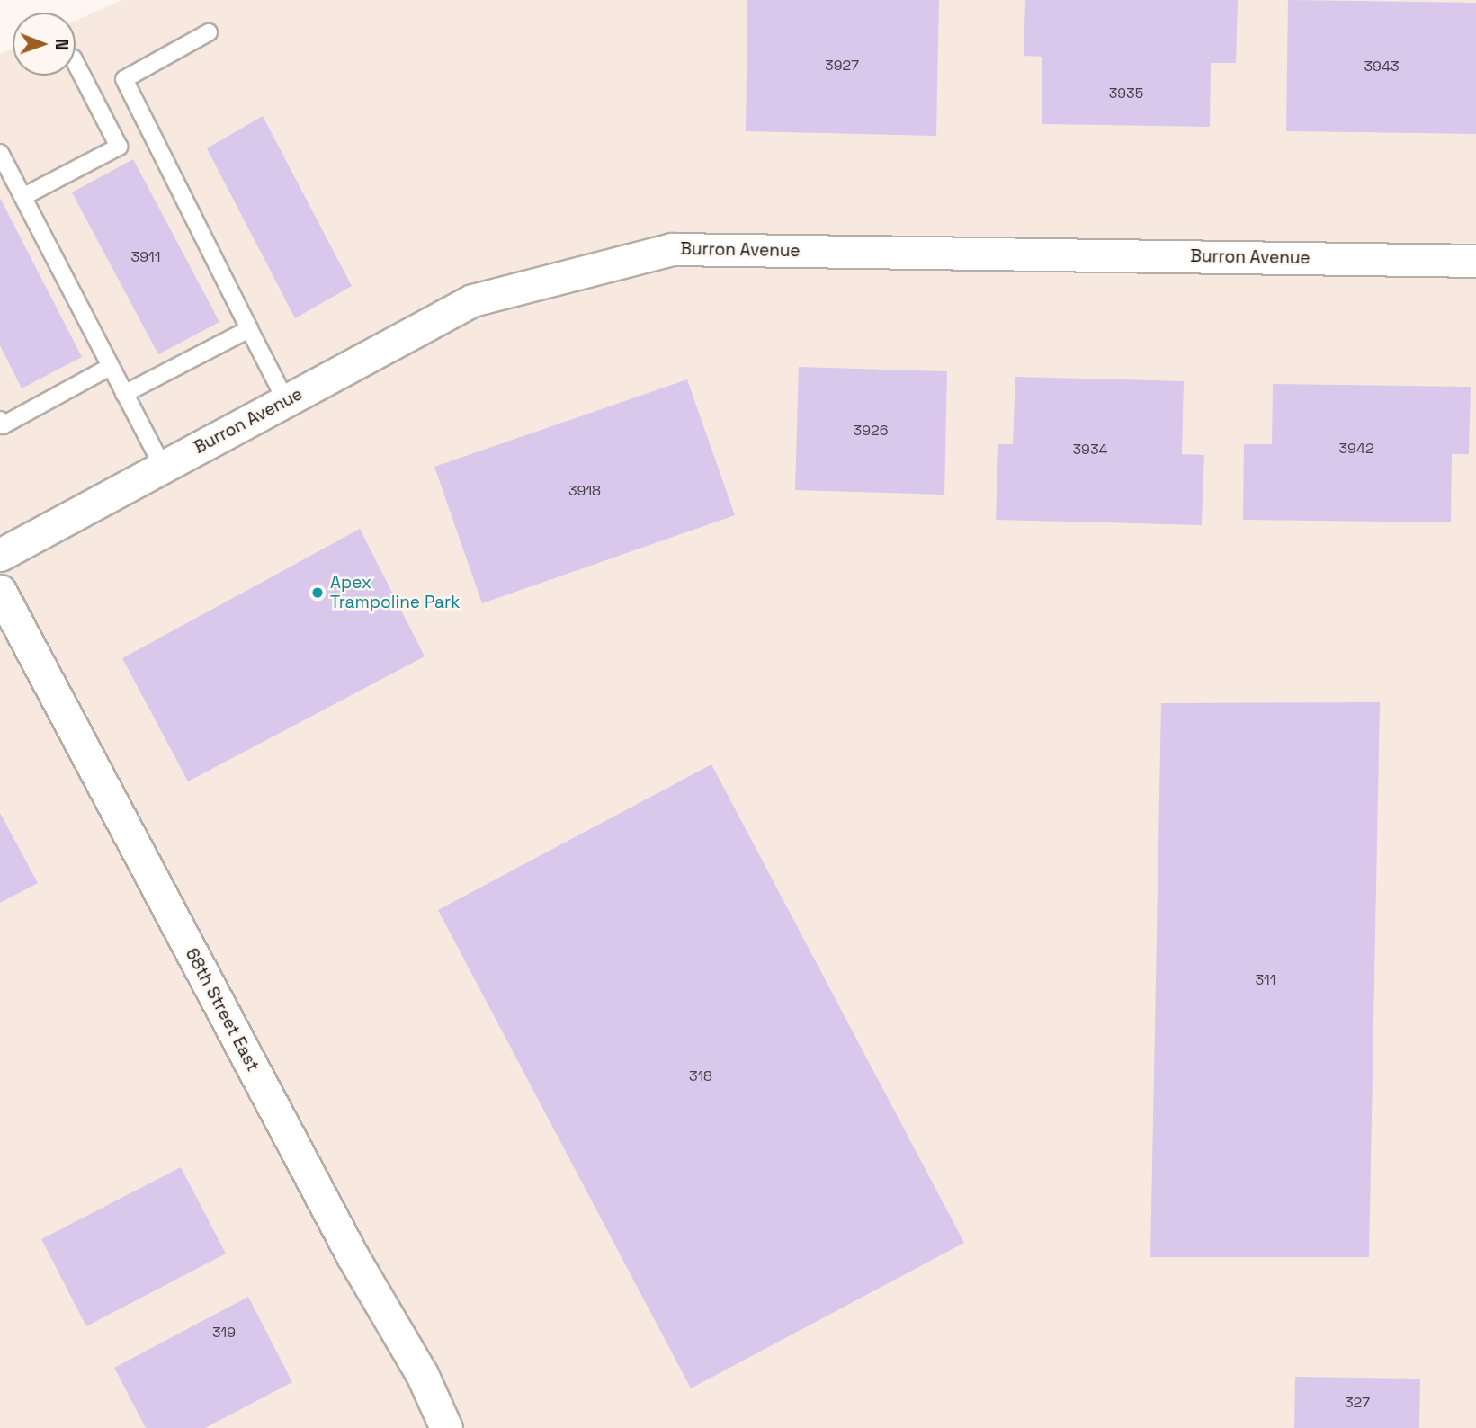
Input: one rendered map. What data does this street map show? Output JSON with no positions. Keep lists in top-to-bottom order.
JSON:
{
  "streets": {
    "street": ["Burron Avenue", "68th Street East"]
  },
  "places": ["Apex Trampoline Park"],
  "house_numbers": [
    "3927",
    "3943",
    "3935",
    "3911",
    "3926",
    "3942",
    "3934",
    "3918",
    "311",
    "318",
    "319",
    "327"
  ],
  "north": "right"
}
